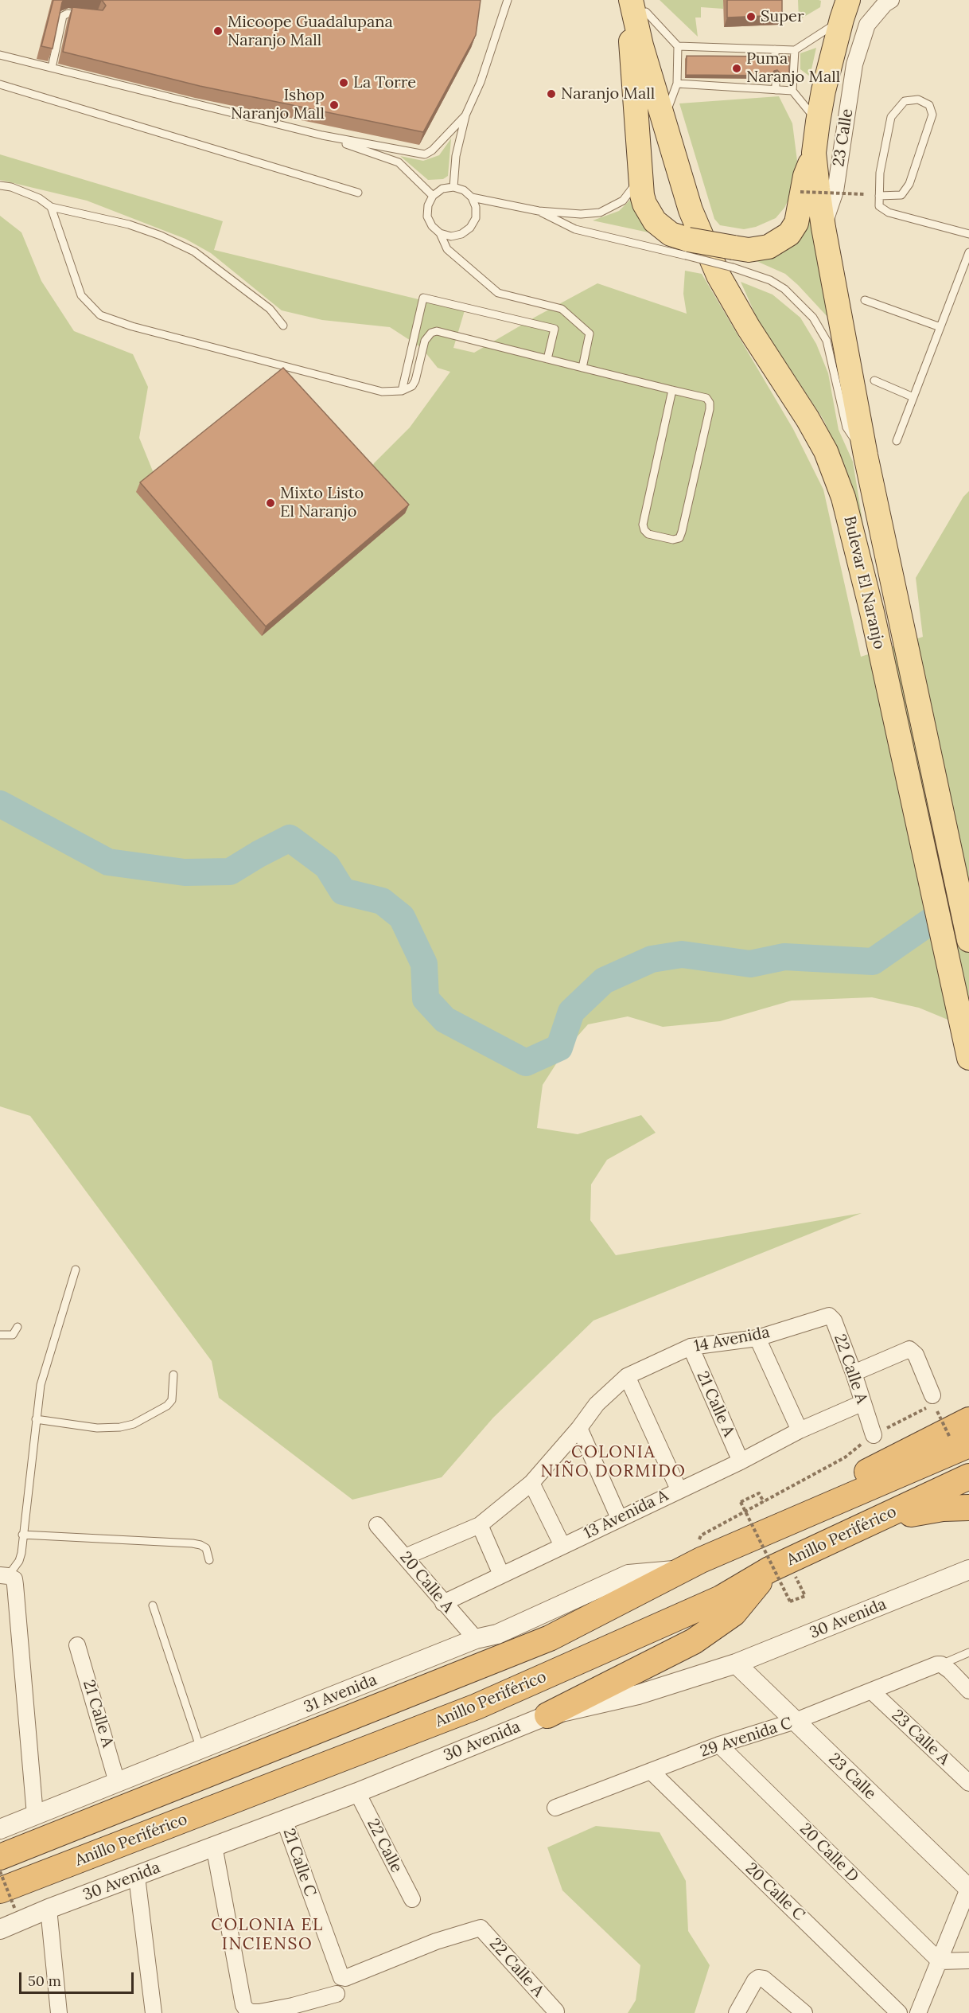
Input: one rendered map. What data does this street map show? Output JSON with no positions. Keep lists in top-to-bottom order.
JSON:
{
  "streets": {
    "highway": ["Anillo Periférico"],
    "main road": ["Bulevar El Naranjo"],
    "street": [
      "23 Calle",
      "14 Avenida",
      "22 Calle A",
      "21 Calle A",
      "13 Avenida A",
      "20 Calle A",
      "30 Avenida",
      "31 Avenida",
      "29 Avenida C",
      "23 Calle A",
      "22 Calle",
      "20 Calle D",
      "21 Calle C",
      "20 Calle C"
    ]
  },
  "crossings": [
    ["23 Calle", "Bulevar El Naranjo"],
    ["23 Calle", "30 Avenida"],
    ["23 Calle", "29 Avenida C"],
    ["14 Avenida", "22 Calle A"],
    ["14 Avenida", "21 Calle A"],
    ["14 Avenida", "20 Calle A"],
    ["22 Calle A", "13 Avenida A"],
    ["22 Calle A", "21 Calle C"],
    ["21 Calle A", "13 Avenida A"],
    ["21 Calle A", "31 Avenida"],
    ["13 Avenida A", "20 Calle A"],
    ["Anillo Periférico", "31 Avenida"],
    ["20 Calle A", "31 Avenida"],
    ["30 Avenida", "22 Calle"],
    ["30 Avenida", "21 Calle C"],
    ["29 Avenida C", "23 Calle A"],
    ["29 Avenida C", "20 Calle D"],
    ["29 Avenida C", "20 Calle C"]
  ],
  "districts": ["COLONIA NIÑO DORMIDO", "COLONIA EL INCIENSO"],
  "places": [
    "Super",
    "Micoope Guadalupana Naranjo Mall",
    "Puma Naranjo Mall",
    "La Torre",
    "Naranjo Mall",
    "Ishop Naranjo Mall",
    "Mixto Listo El Naranjo"
  ],
  "scale_bar": "50 m"
}
